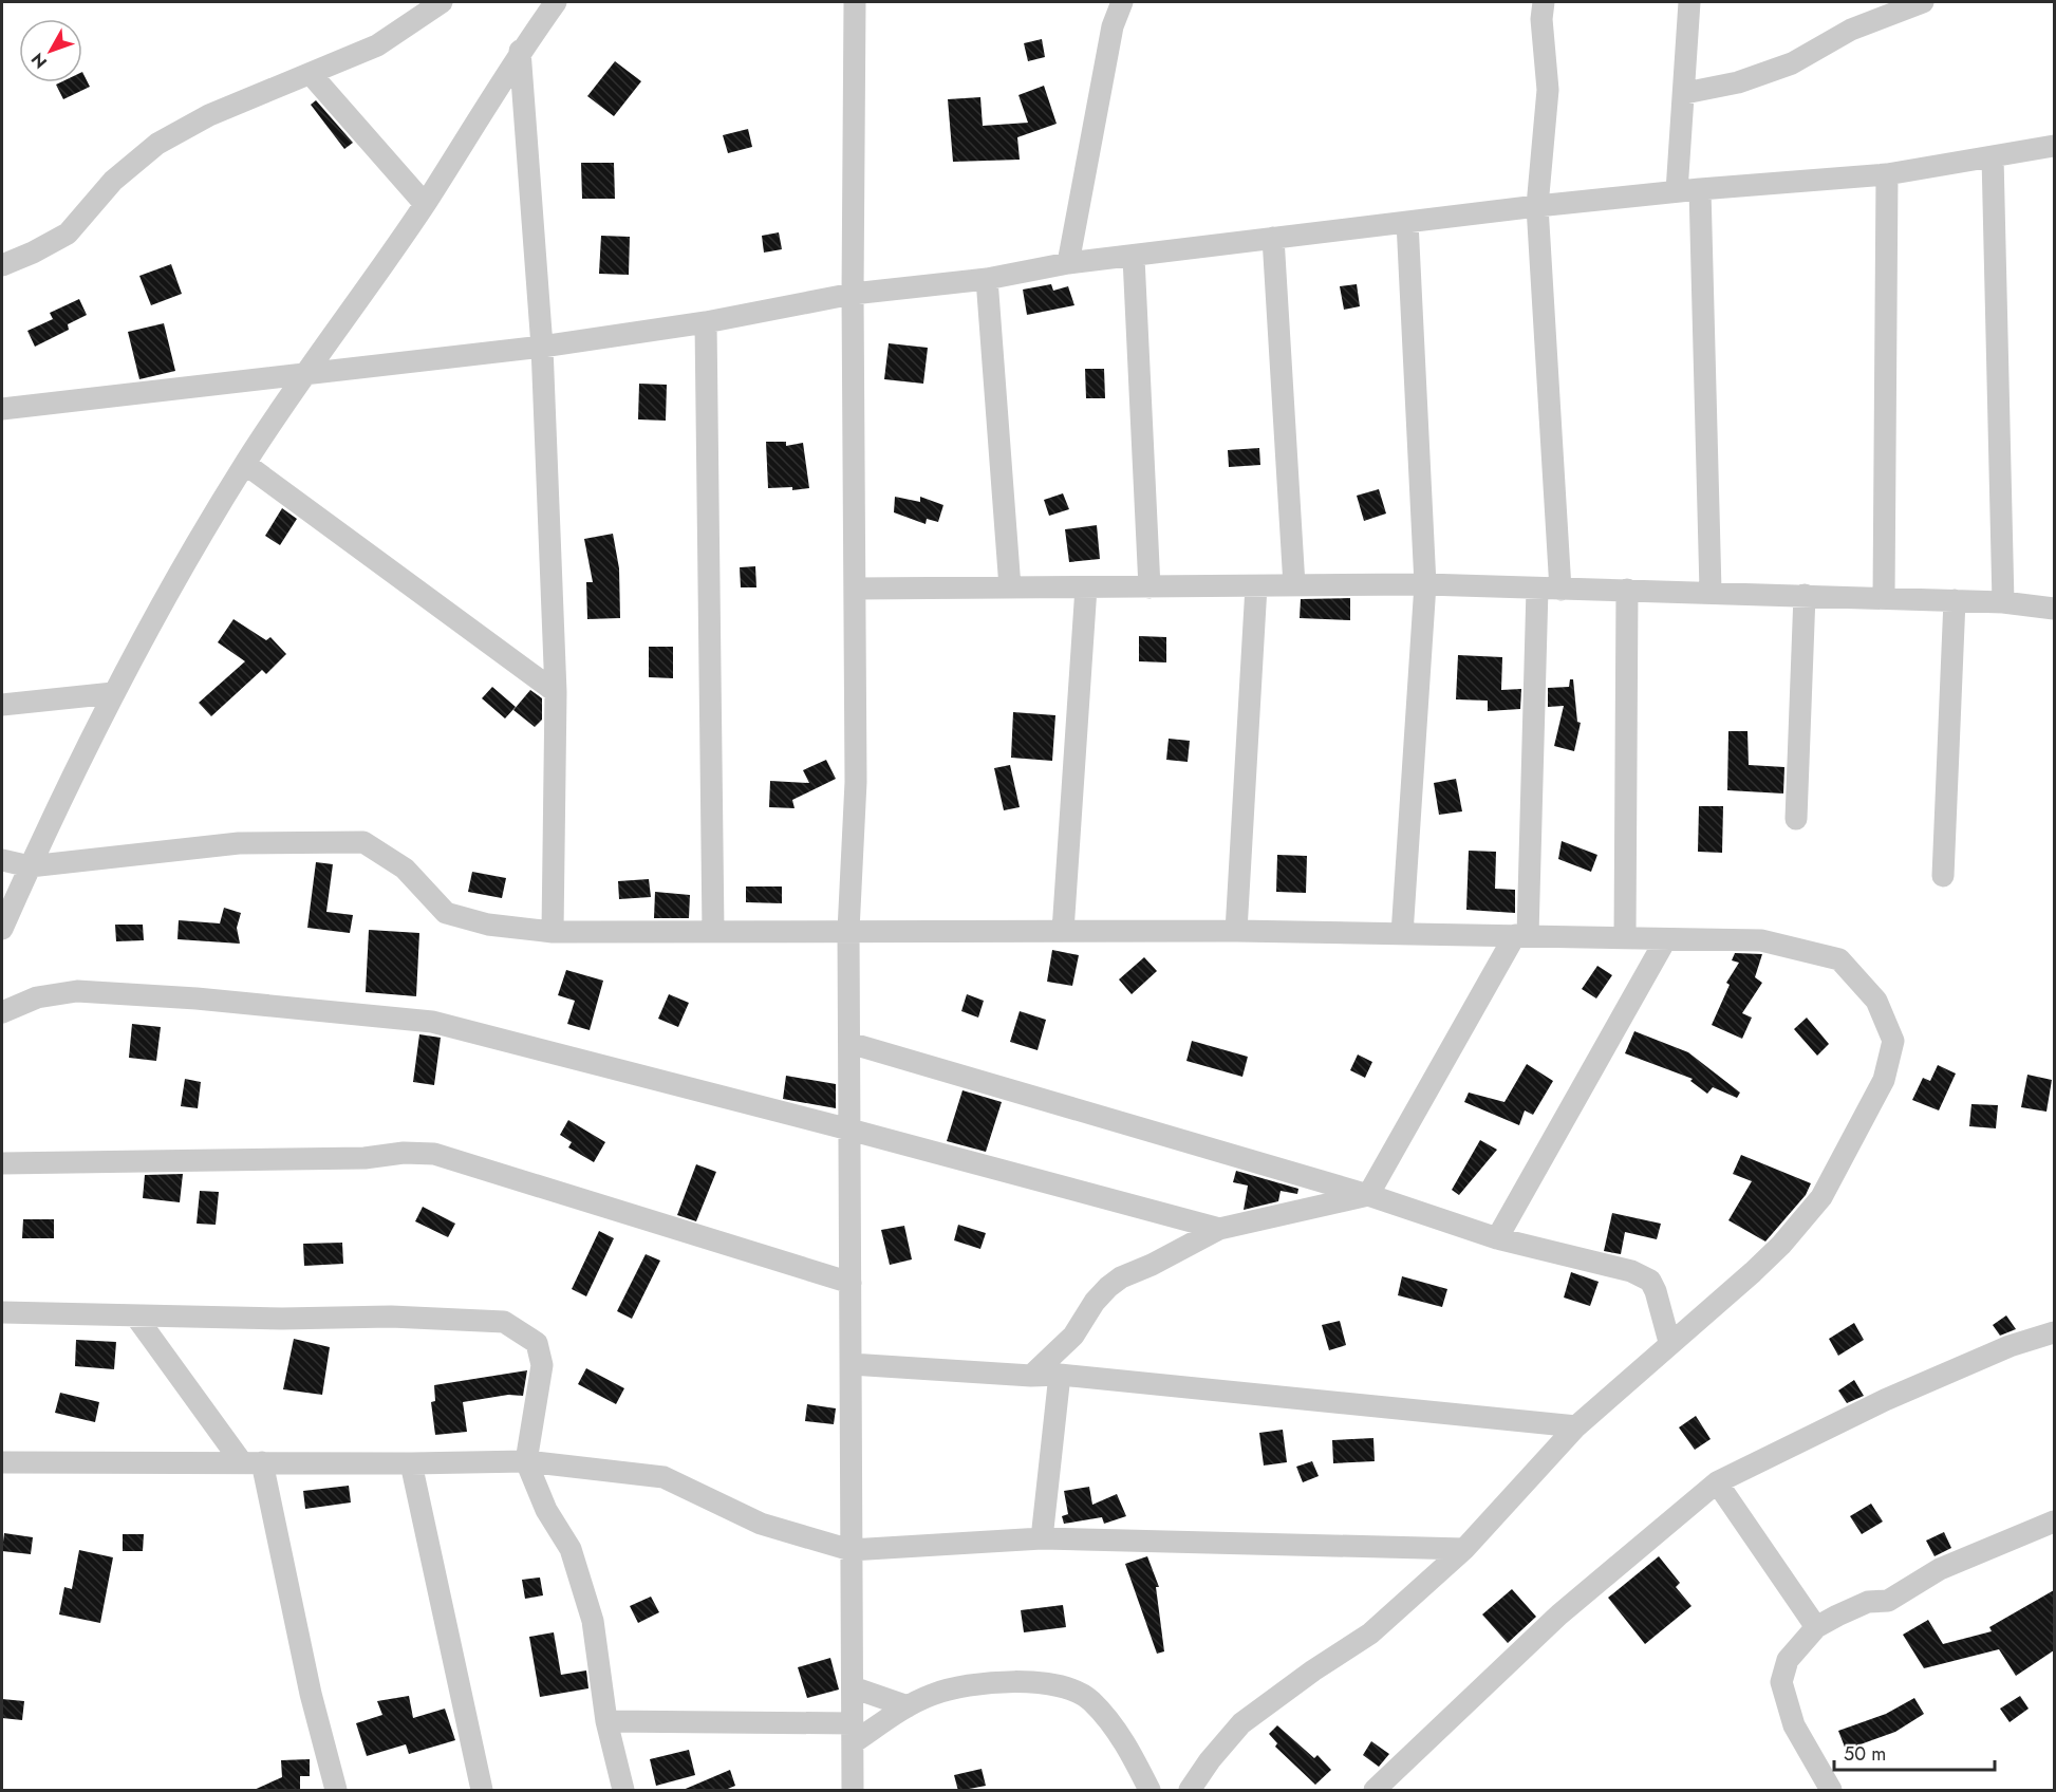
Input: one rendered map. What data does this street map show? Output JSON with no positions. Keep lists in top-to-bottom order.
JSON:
{
  "scale_bar": "50 m",
  "north": "bottom left"
}
